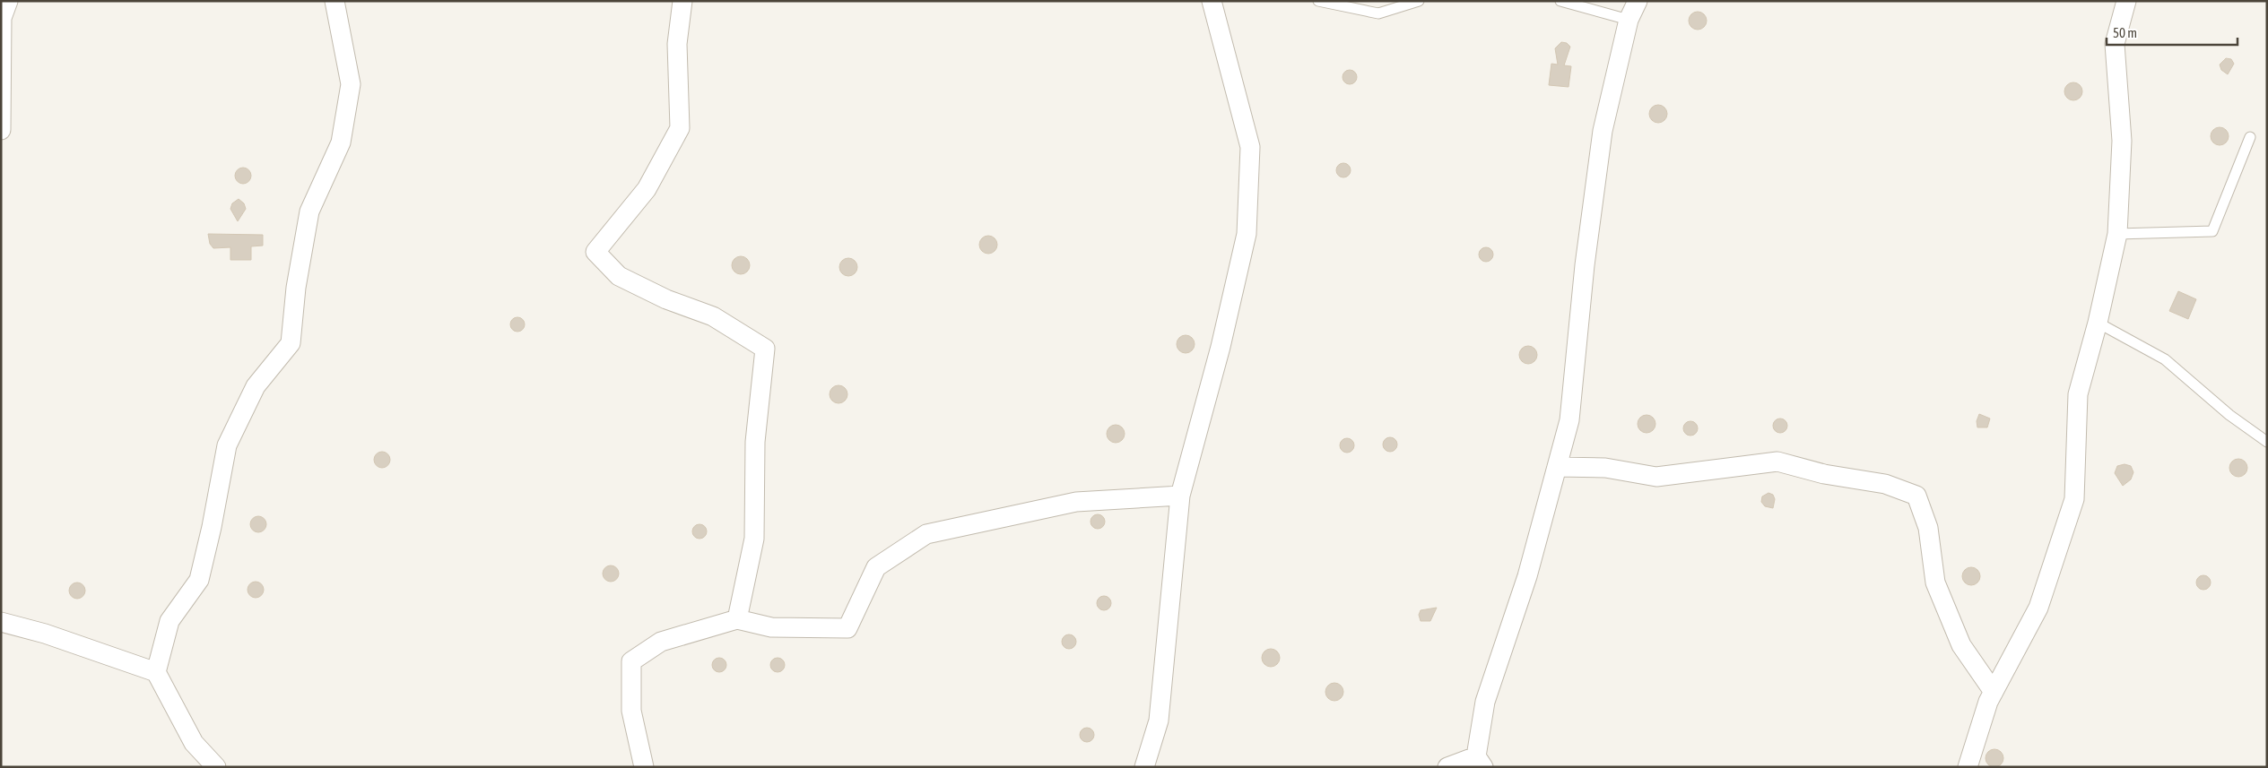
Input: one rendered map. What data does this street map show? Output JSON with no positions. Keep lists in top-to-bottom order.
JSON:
{
  "scale_bar": "50 m"
}
